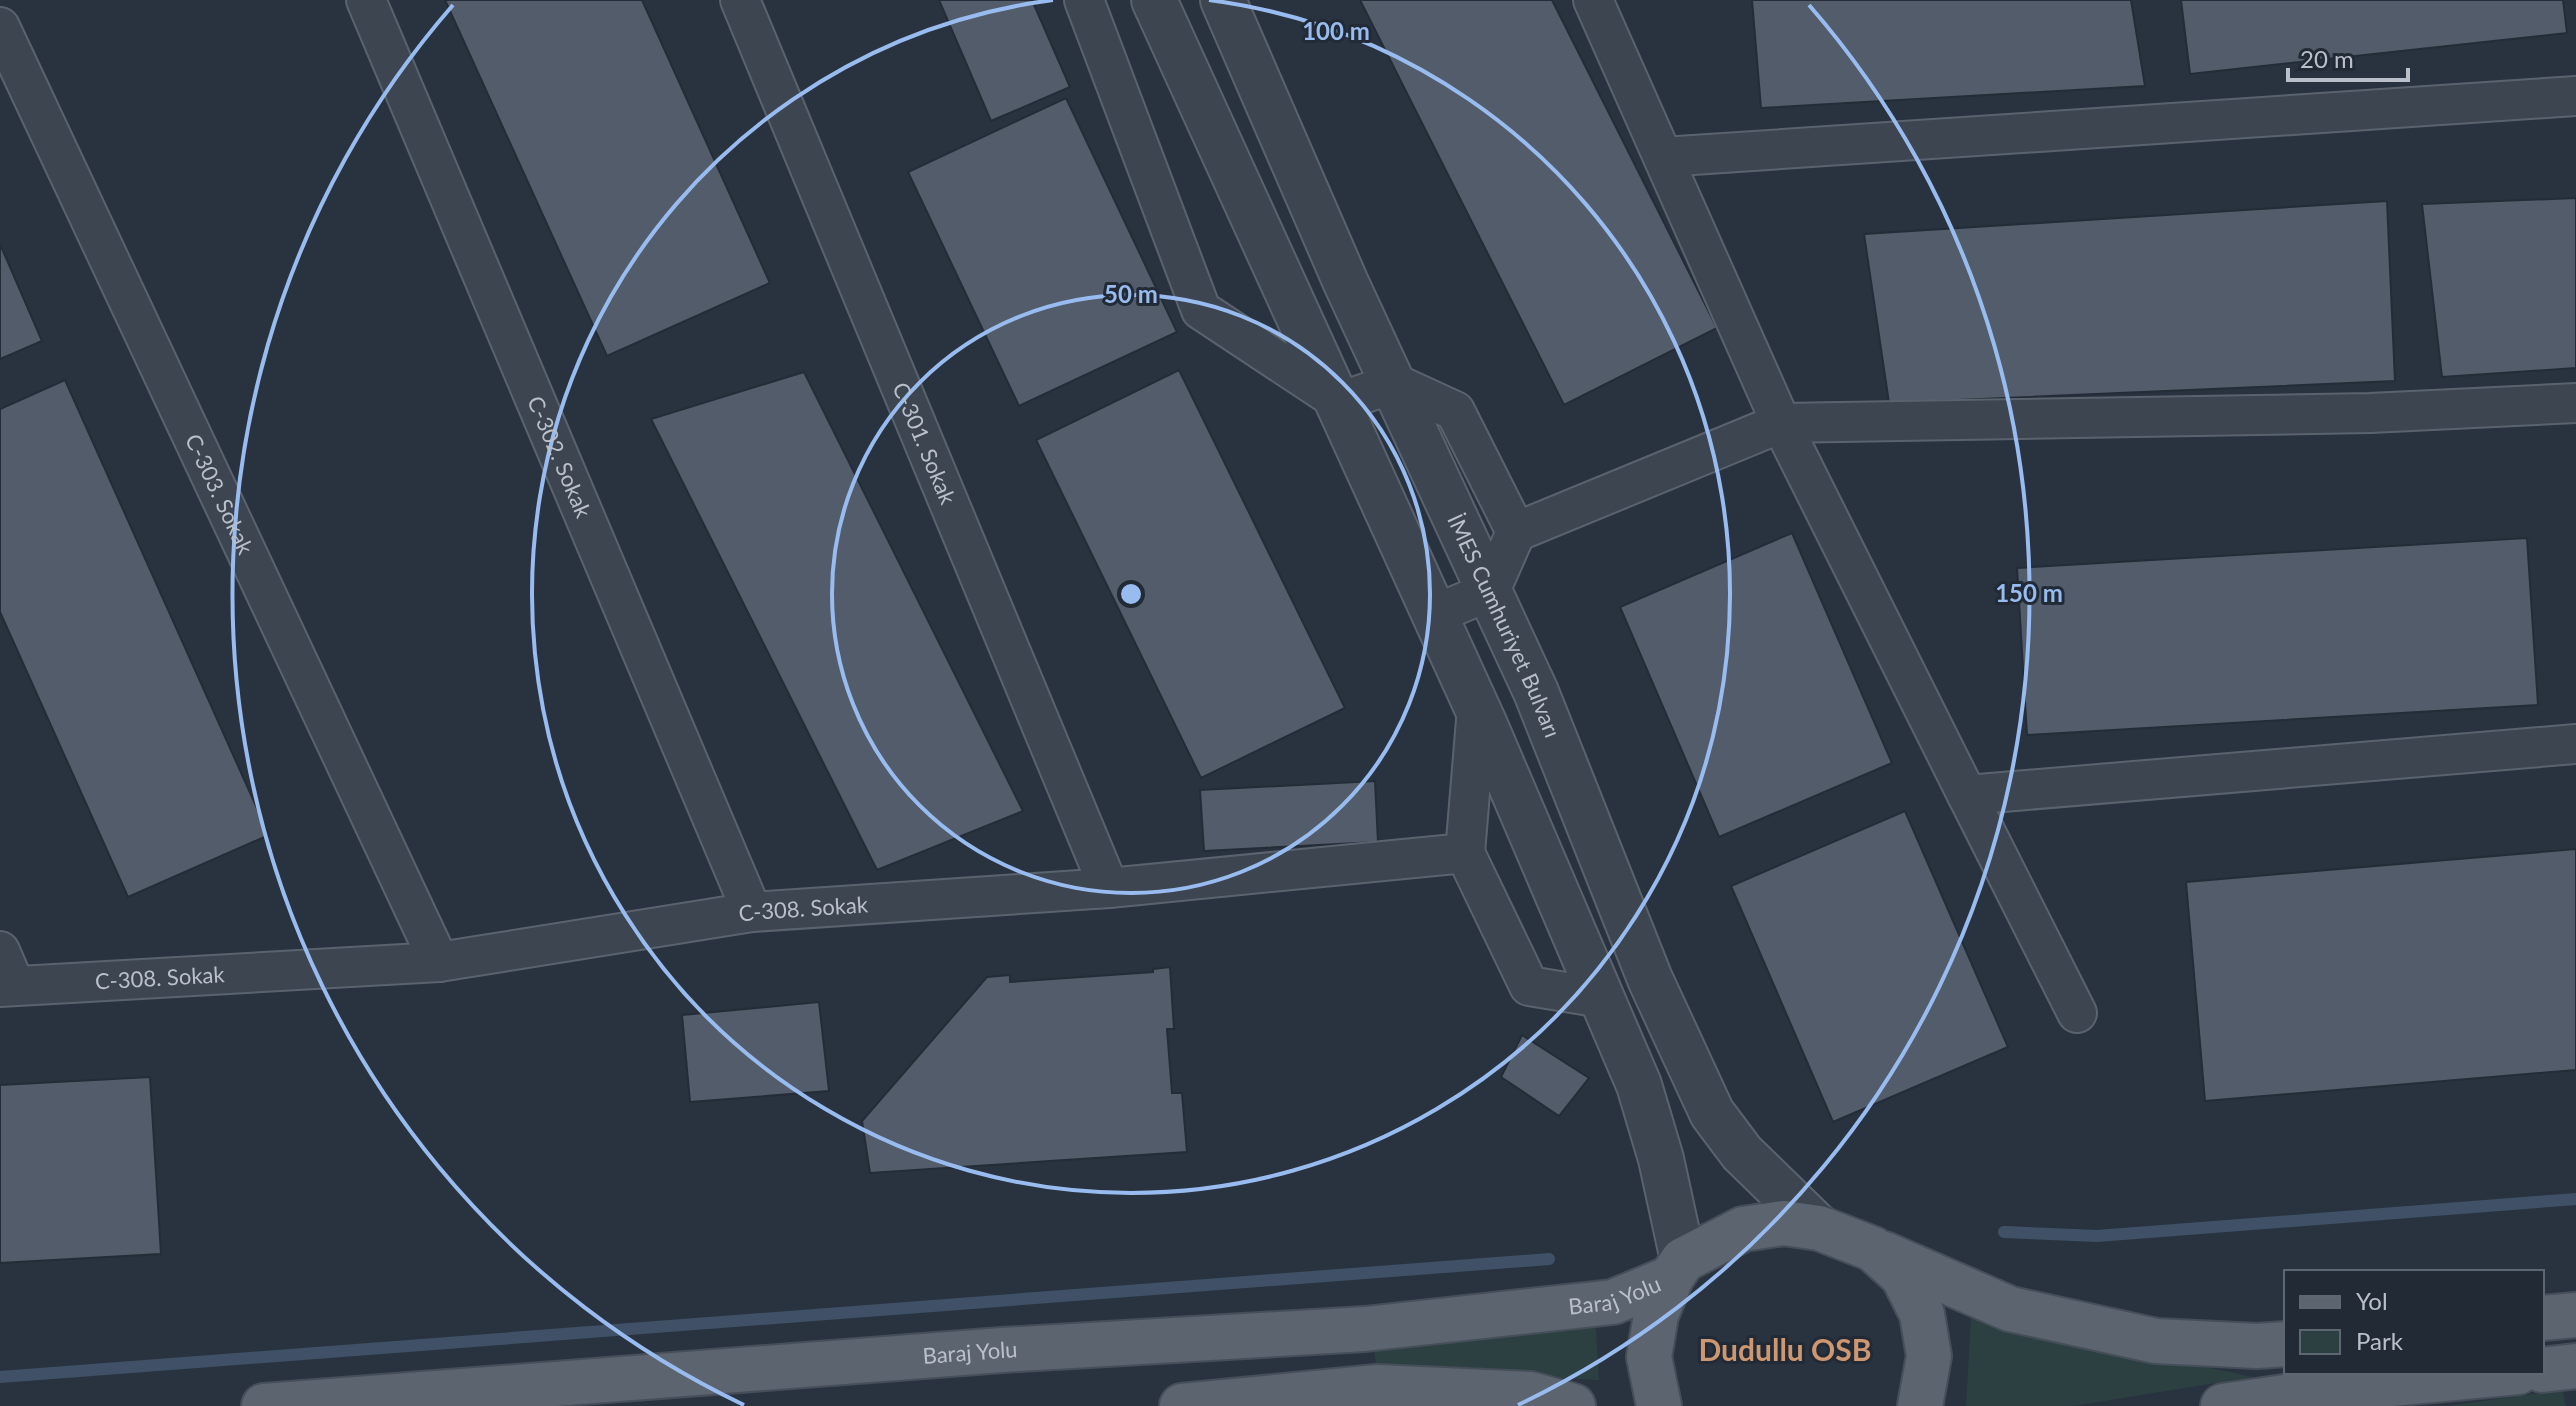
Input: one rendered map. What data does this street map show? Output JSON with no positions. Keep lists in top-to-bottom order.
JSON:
{
  "streets": {
    "main road": ["Baraj Yolu"],
    "street": [
      "C-301. Sokak",
      "C-302. Sokak",
      "C-303. Sokak",
      "İMES Cumhuriyet Bulvarı",
      "C-308. Sokak"
    ]
  },
  "crossings": [
    ["C-301. Sokak", "C-308. Sokak"],
    ["C-302. Sokak", "C-308. Sokak"],
    ["C-303. Sokak", "C-308. Sokak"],
    ["İMES Cumhuriyet Bulvarı", "Baraj Yolu"]
  ],
  "districts": ["Dudullu OSB"],
  "legend": ["Yol", "Park"],
  "scale_bar": "20 m",
  "rings": ["100 m", "50 m", "150 m"]
}
